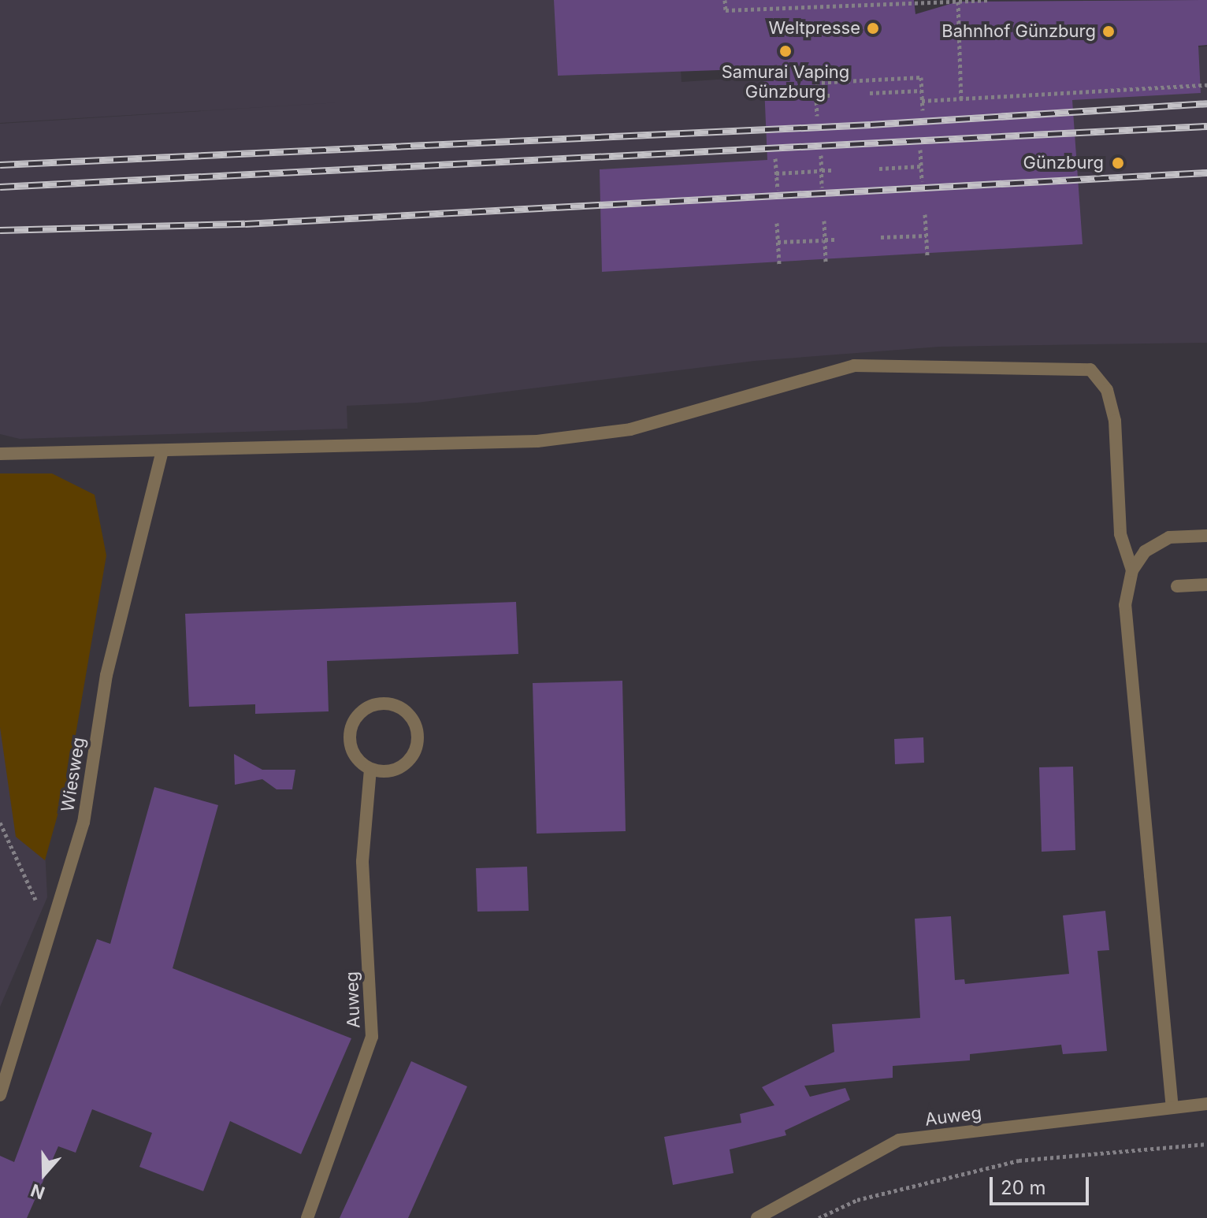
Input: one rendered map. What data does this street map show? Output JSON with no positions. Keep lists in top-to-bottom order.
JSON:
{
  "streets": {
    "street": ["Wiesweg", "Auweg"]
  },
  "places": [
    "Weltpresse",
    "Bahnhof Günzburg",
    "Samurai Vaping Günzburg",
    "Günzburg"
  ],
  "scale_bar": "20 m",
  "north": "bottom"
}
